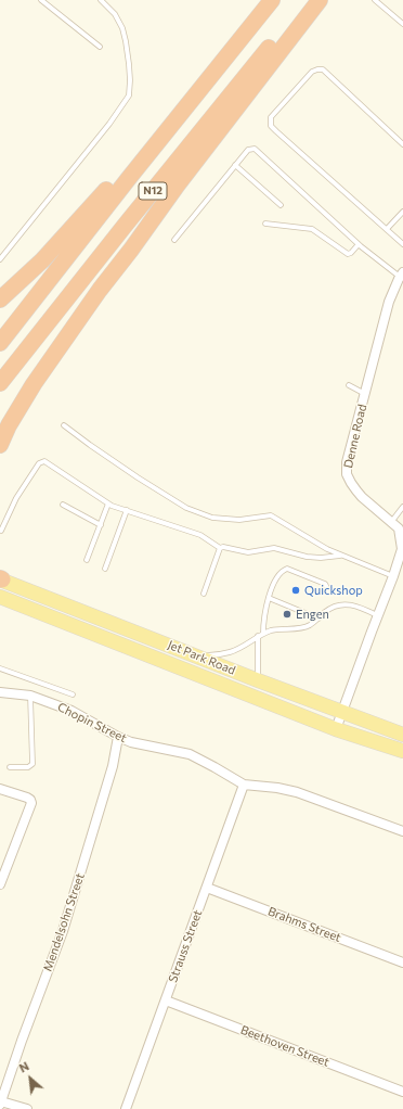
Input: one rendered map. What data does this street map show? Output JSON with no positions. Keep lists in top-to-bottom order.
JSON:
{
  "streets": {
    "highway": ["N12"],
    "main road": ["Jet Park Road"],
    "street": [
      "Denne Road",
      "Chopin Street",
      "Mendelsohn Street",
      "Brahms Street",
      "Strauss Street",
      "Beethoven Street"
    ]
  },
  "crossings": [
    ["Denne Road", "Jet Park Road"],
    ["Chopin Street", "Mendelsohn Street"],
    ["Chopin Street", "Strauss Street"],
    ["Brahms Street", "Strauss Street"],
    ["Strauss Street", "Beethoven Street"]
  ],
  "places": ["Quickshop", "Engen"],
  "north": "top left"
}
